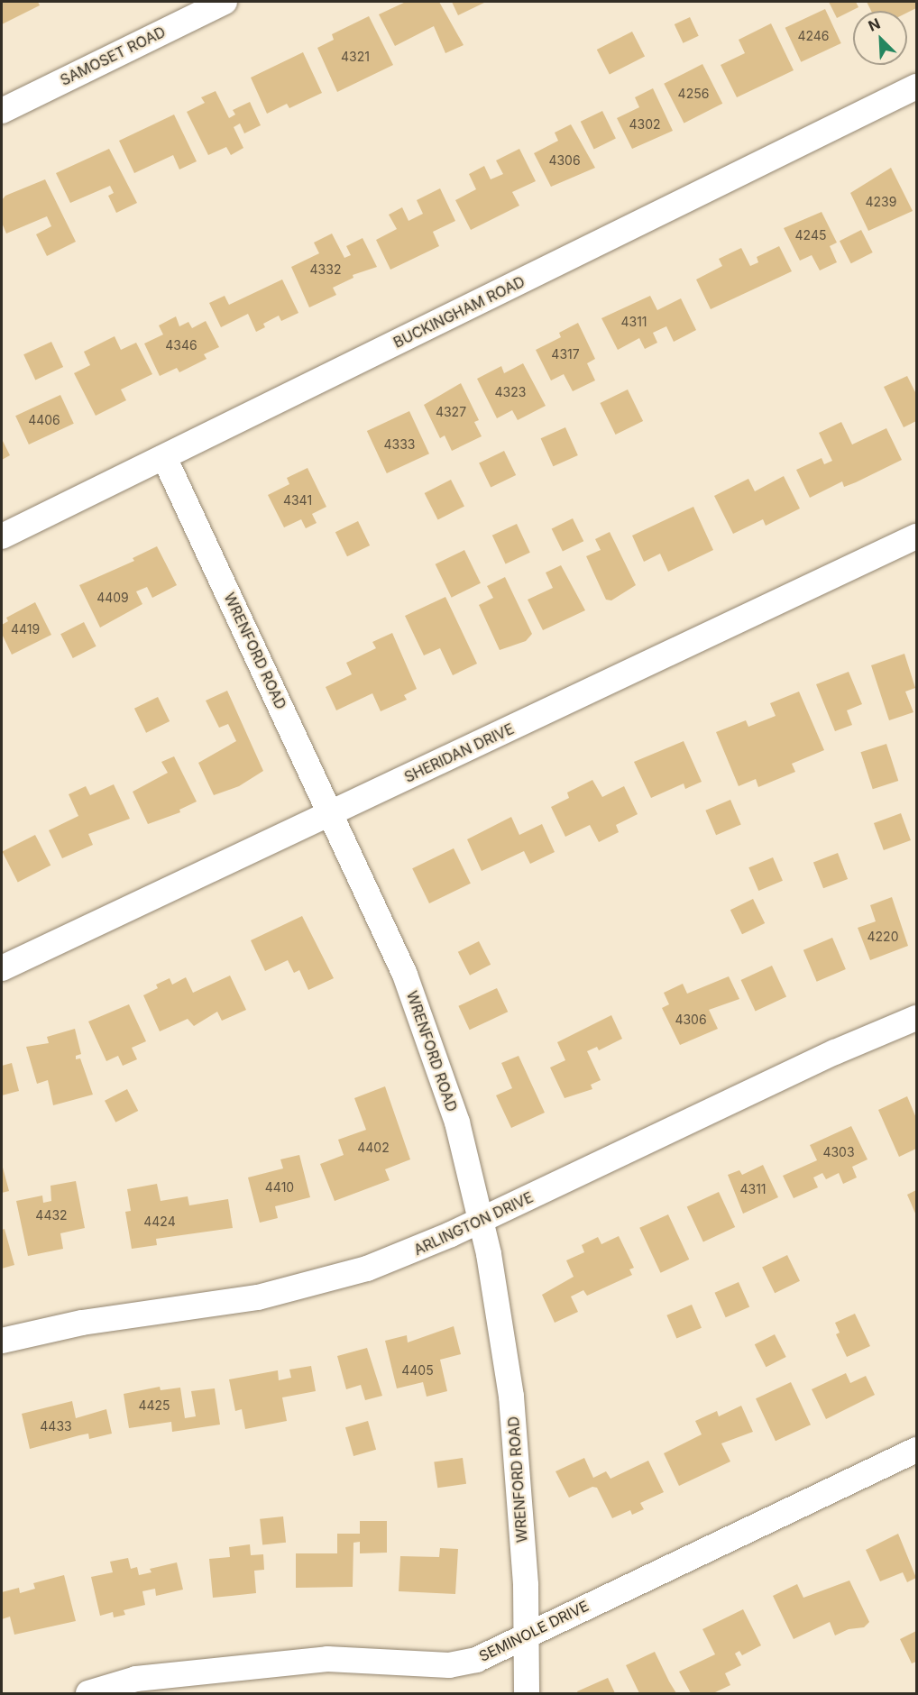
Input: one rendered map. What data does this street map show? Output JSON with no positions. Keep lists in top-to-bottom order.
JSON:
{
  "streets": {
    "street": [
      "SAMOSET ROAD",
      "BUCKINGHAM ROAD",
      "WRENFORD ROAD",
      "SHERIDAN DRIVE",
      "ARLINGTON DRIVE",
      "SEMINOLE DRIVE"
    ]
  },
  "crossings": [
    ["BUCKINGHAM ROAD", "WRENFORD ROAD"],
    ["WRENFORD ROAD", "SHERIDAN DRIVE"],
    ["WRENFORD ROAD", "ARLINGTON DRIVE"],
    ["WRENFORD ROAD", "SEMINOLE DRIVE"]
  ],
  "house_numbers": [
    "4246",
    "4321",
    "4256",
    "4302",
    "4306",
    "4239",
    "4245",
    "4332",
    "4311",
    "4346",
    "4317",
    "4323",
    "4327",
    "4406",
    "4333",
    "4341",
    "4409",
    "4419",
    "4220",
    "4306",
    "4402",
    "4303",
    "4410",
    "4311",
    "4432",
    "4424",
    "4405",
    "4425",
    "4433"
  ],
  "north": "top left"
}
